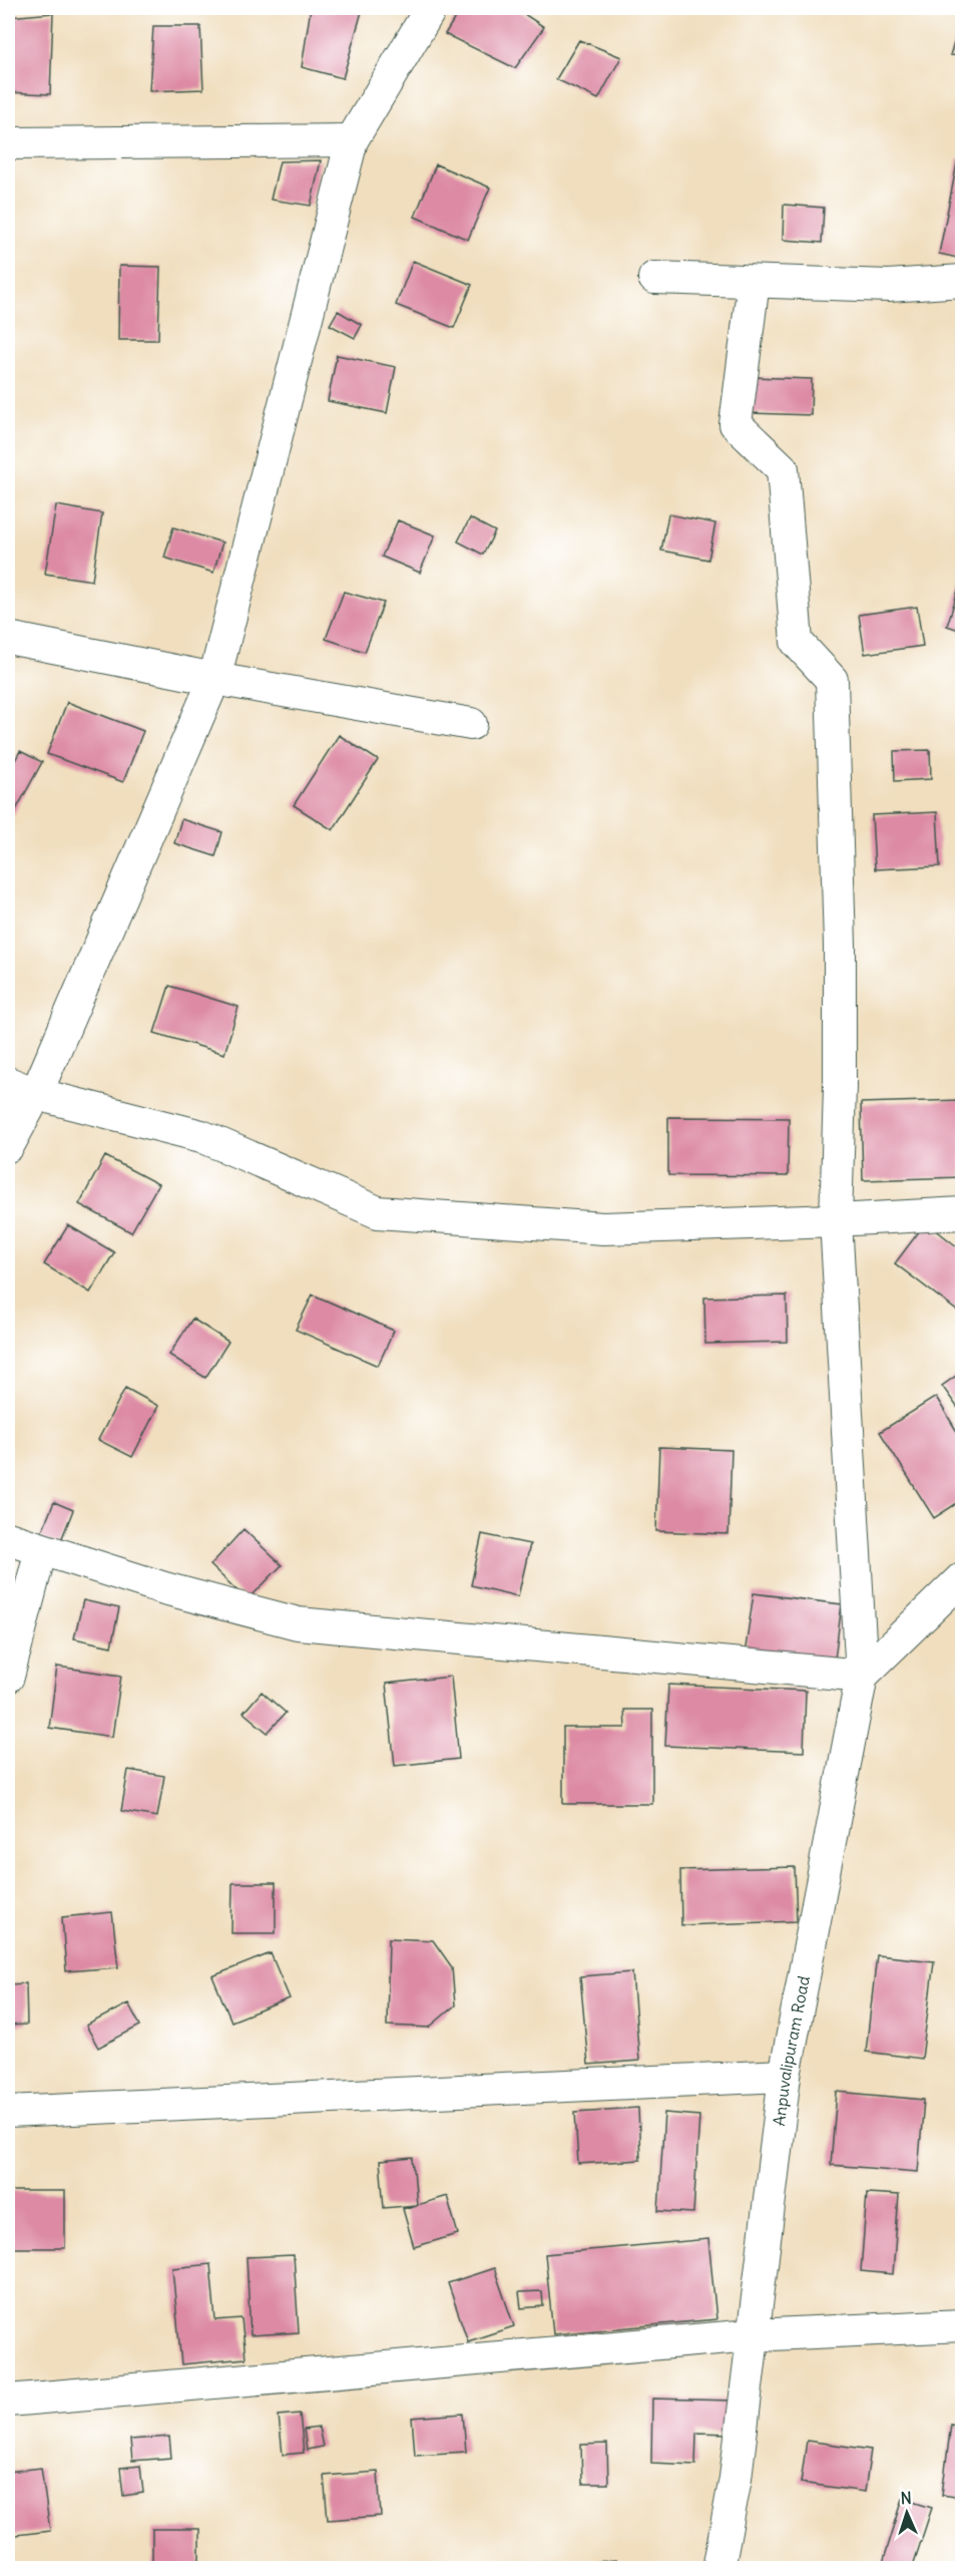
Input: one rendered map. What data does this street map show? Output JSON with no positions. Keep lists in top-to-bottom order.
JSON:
{
  "streets": {
    "street": ["Anpuvalipuram Road"]
  },
  "north": "top"
}
